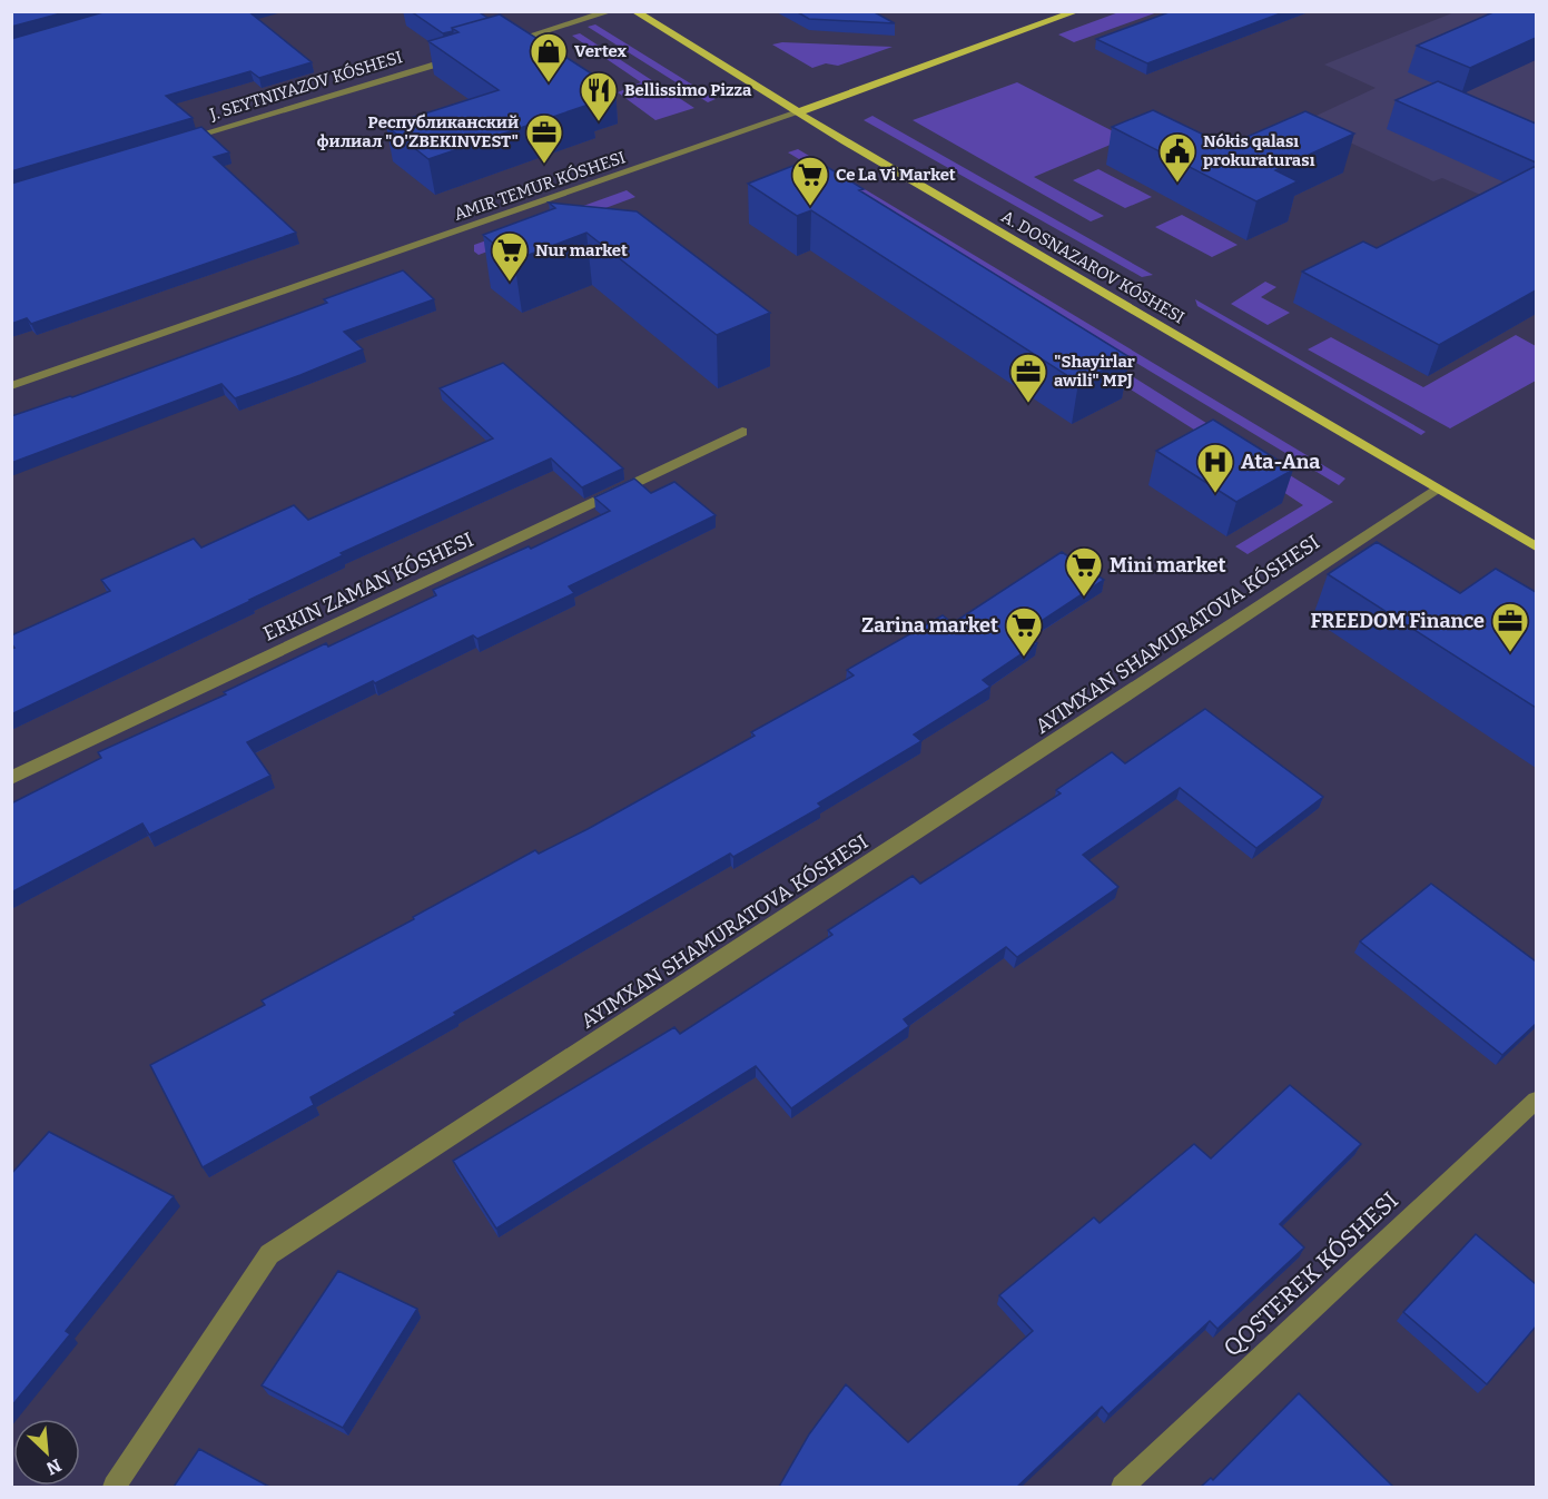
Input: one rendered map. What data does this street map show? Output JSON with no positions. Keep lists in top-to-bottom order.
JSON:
{
  "streets": {
    "main road": ["AMIR TEMUR KÓSHESI", "A. DOSNAZAROV KÓSHESI"],
    "street": ["J. SEYTNIYAZOV KÓSHESI", "ERKIN ZAMAN KÓSHESI", "QOSTEREK KÓSHESI"]
  },
  "crossings": [
    ["AMIR TEMUR KÓSHESI", "A. DOSNAZAROV KÓSHESI"]
  ],
  "places": {
    "shop": ["Vertex"],
    "restaurant": ["Bellissimo Pizza"],
    "office": ["Республиканский филиал \"O'ZBEKINVEST\"", "\"Shayirlar awili\" MPJ", "FREEDOM Finance"],
    "public building": ["Nókis qalası prokuraturası"],
    "supermarket": [
      "Ce La Vi Market",
      "Nur market",
      "Mini market",
      "Zarina market"
    ],
    "hospital": ["Ata-Ana"]
  },
  "north": "bottom right"
}
